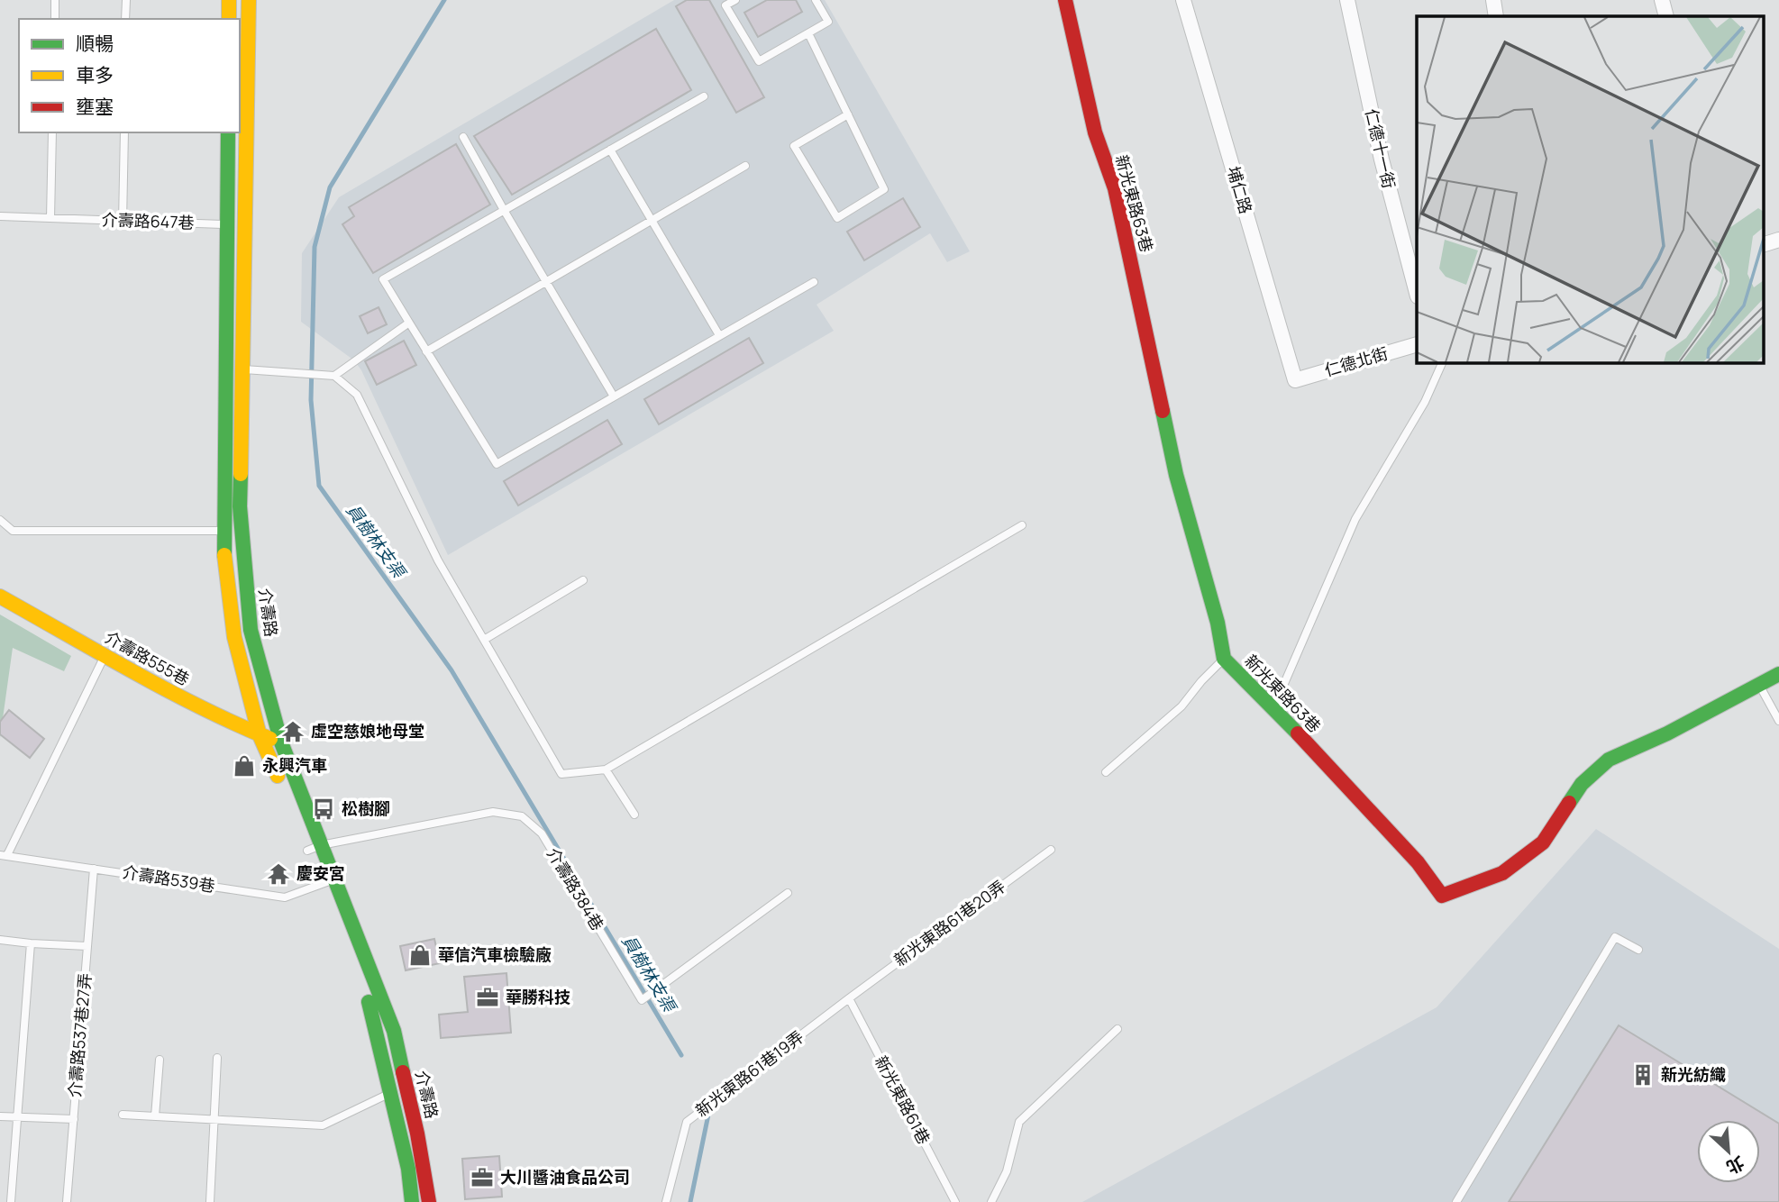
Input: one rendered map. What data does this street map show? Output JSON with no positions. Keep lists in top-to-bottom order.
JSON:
{
  "streets": {
    "main road": ["新光東路63巷", "介壽路", "介壽路555巷"],
    "street": ["仁德十一街", "埔仁路", "仁德北街"],
    "lane": [
      "介壽路647巷",
      "介壽路539巷",
      "介壽路384巷",
      "新光東路61巷20弄",
      "介壽路537巷27弄",
      "新光東路61巷19弄",
      "新光東路61巷"
    ]
  },
  "crossings": [
    ["埔仁路", "仁德北街"],
    ["介壽路647巷", "介壽路"],
    ["介壽路", "介壽路555巷"],
    ["介壽路", "介壽路539巷"],
    ["介壽路", "介壽路384巷"],
    ["介壽路539巷", "介壽路537巷27弄"],
    ["新光東路61巷20弄", "新光東路61巷19弄"],
    ["新光東路61巷20弄", "新光東路61巷"],
    ["新光東路61巷19弄", "新光東路61巷"]
  ],
  "water": ["員樹林支渠"],
  "places": {
    "temple": ["虛空慈娘地母堂", "慶安宮"],
    "shop": ["永興汽車", "華信汽車檢驗廠"],
    "bus stop": ["松樹腳"],
    "office": ["華勝科技", "大川醬油食品公司"],
    "building": ["新光紡織"]
  },
  "legend": ["順暢", "車多", "壅塞"],
  "north": "bottom right"
}
